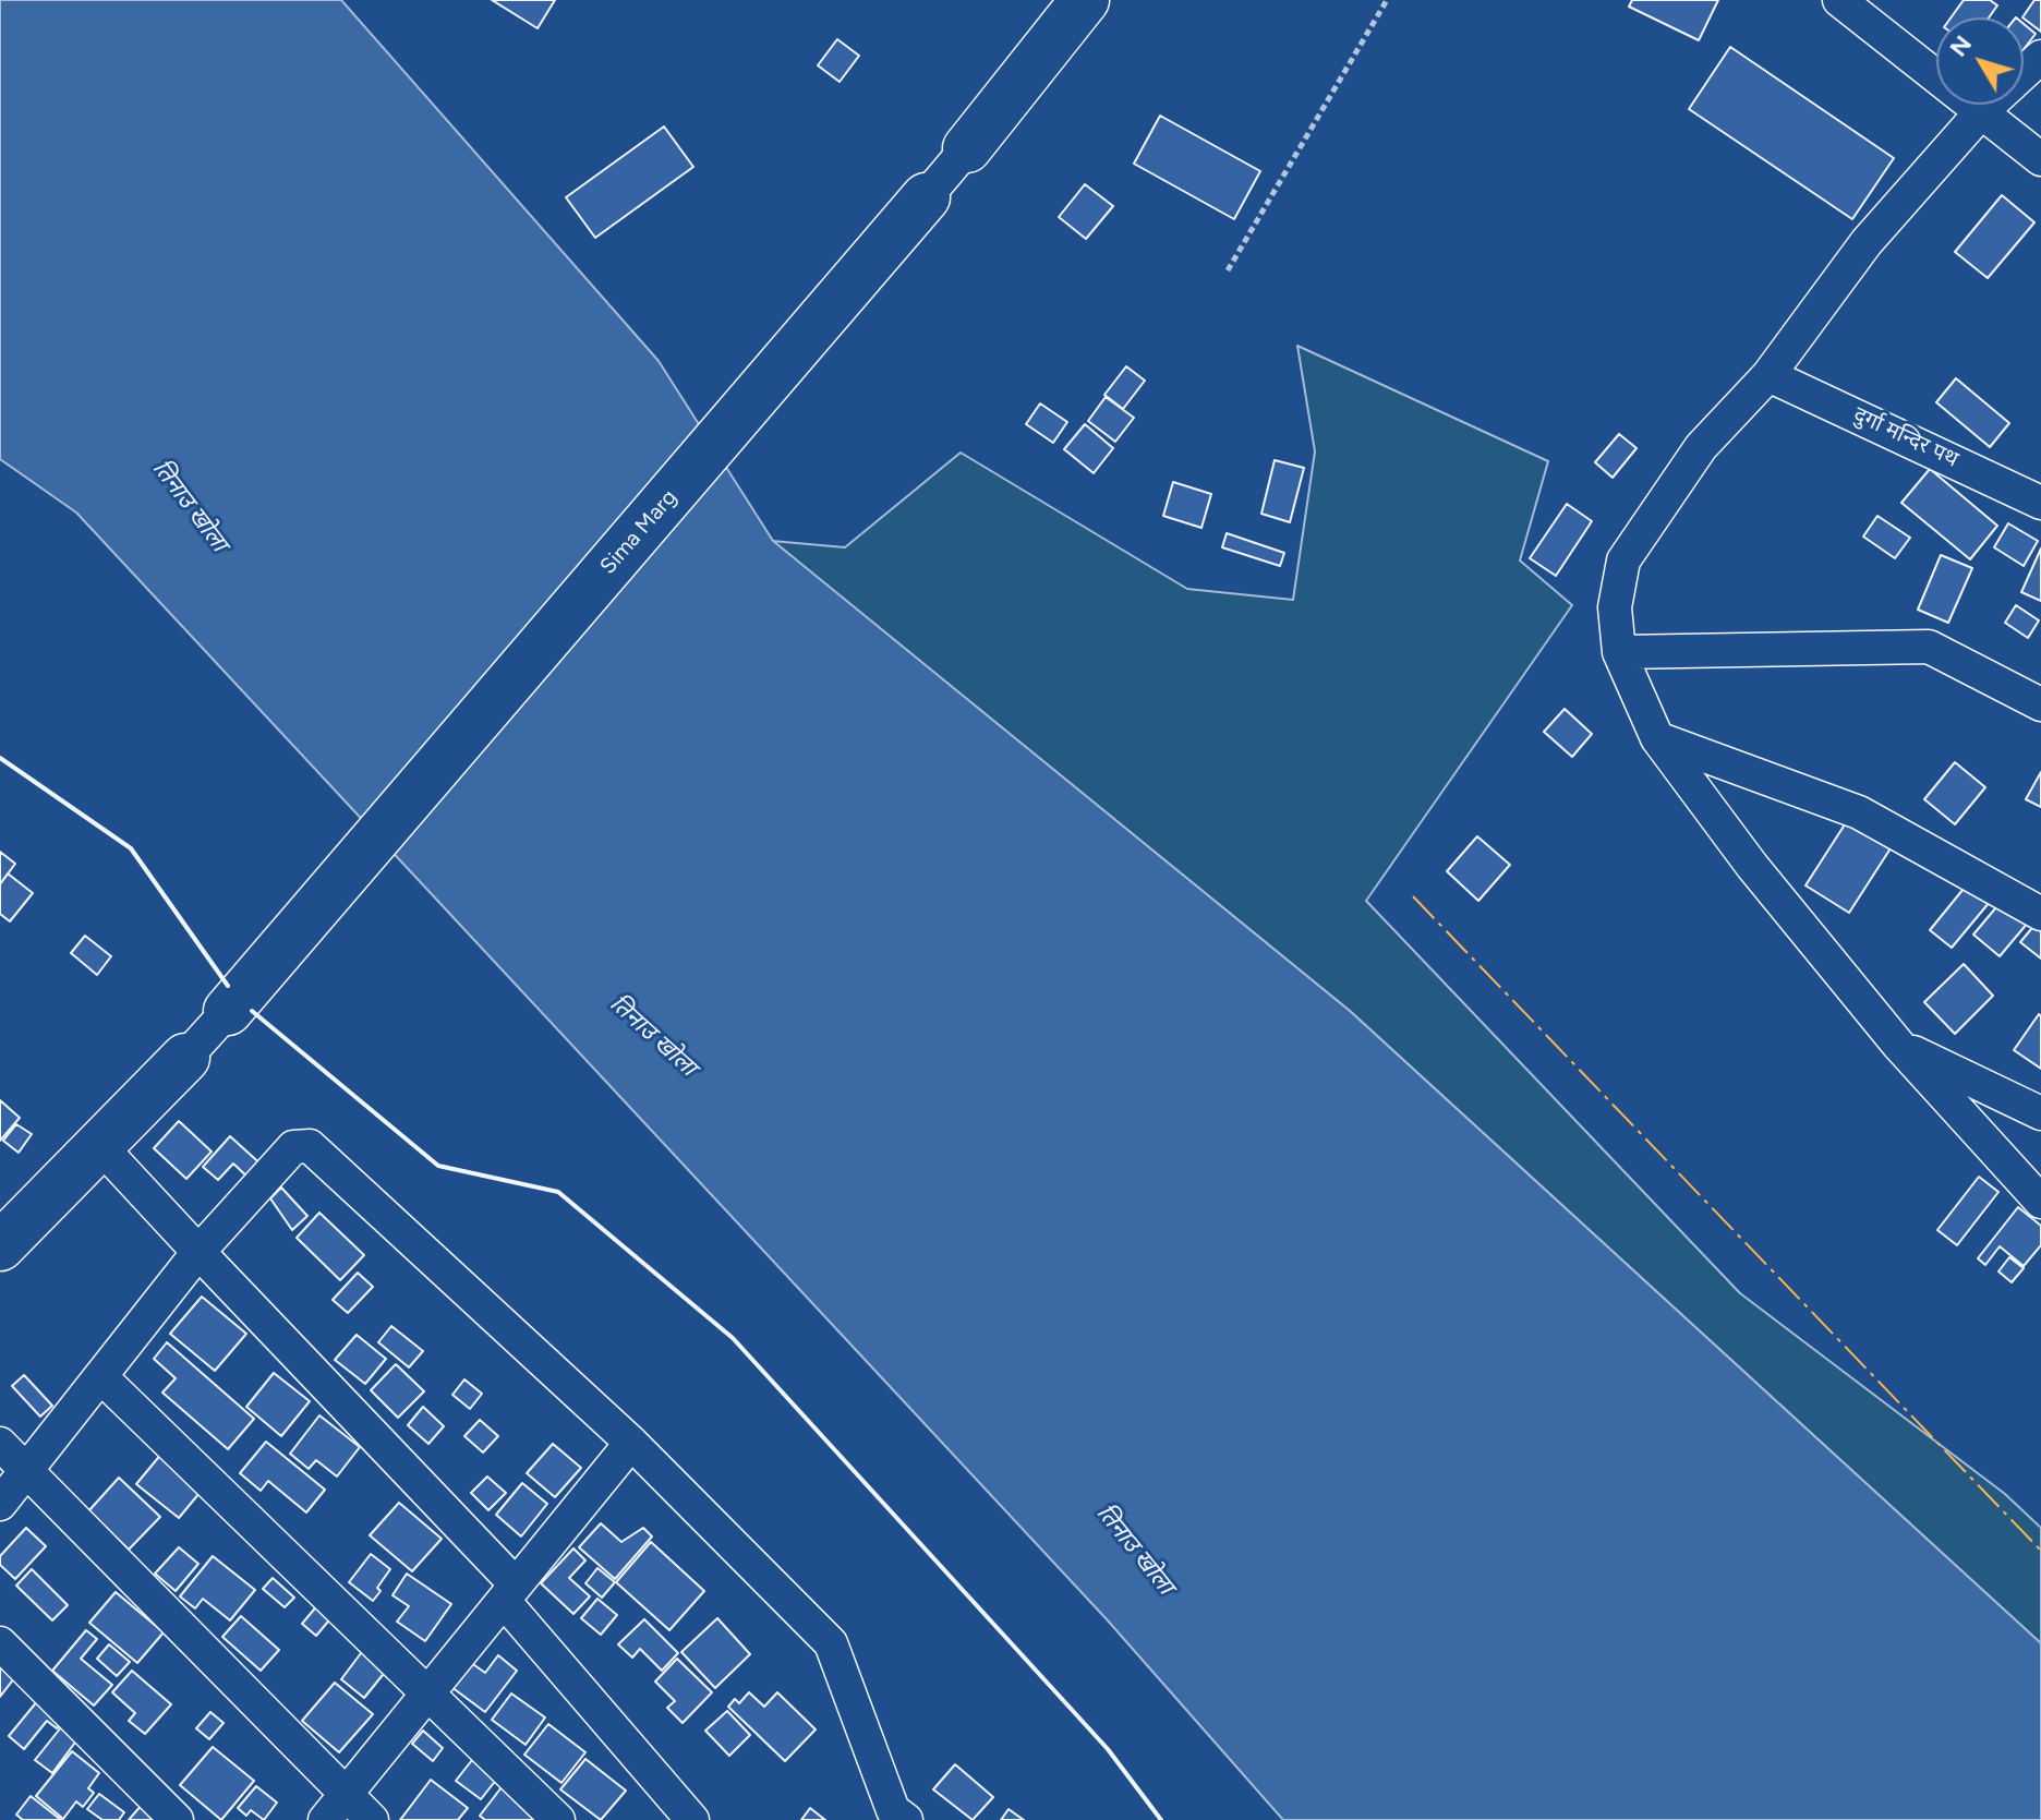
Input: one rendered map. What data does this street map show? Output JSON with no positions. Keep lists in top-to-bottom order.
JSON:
{
  "streets": {
    "street": ["दुर्गा मन्दिर पथ", "Sima Marg"]
  },
  "water": ["तिनाउ खोला"],
  "north": "top left"
}
